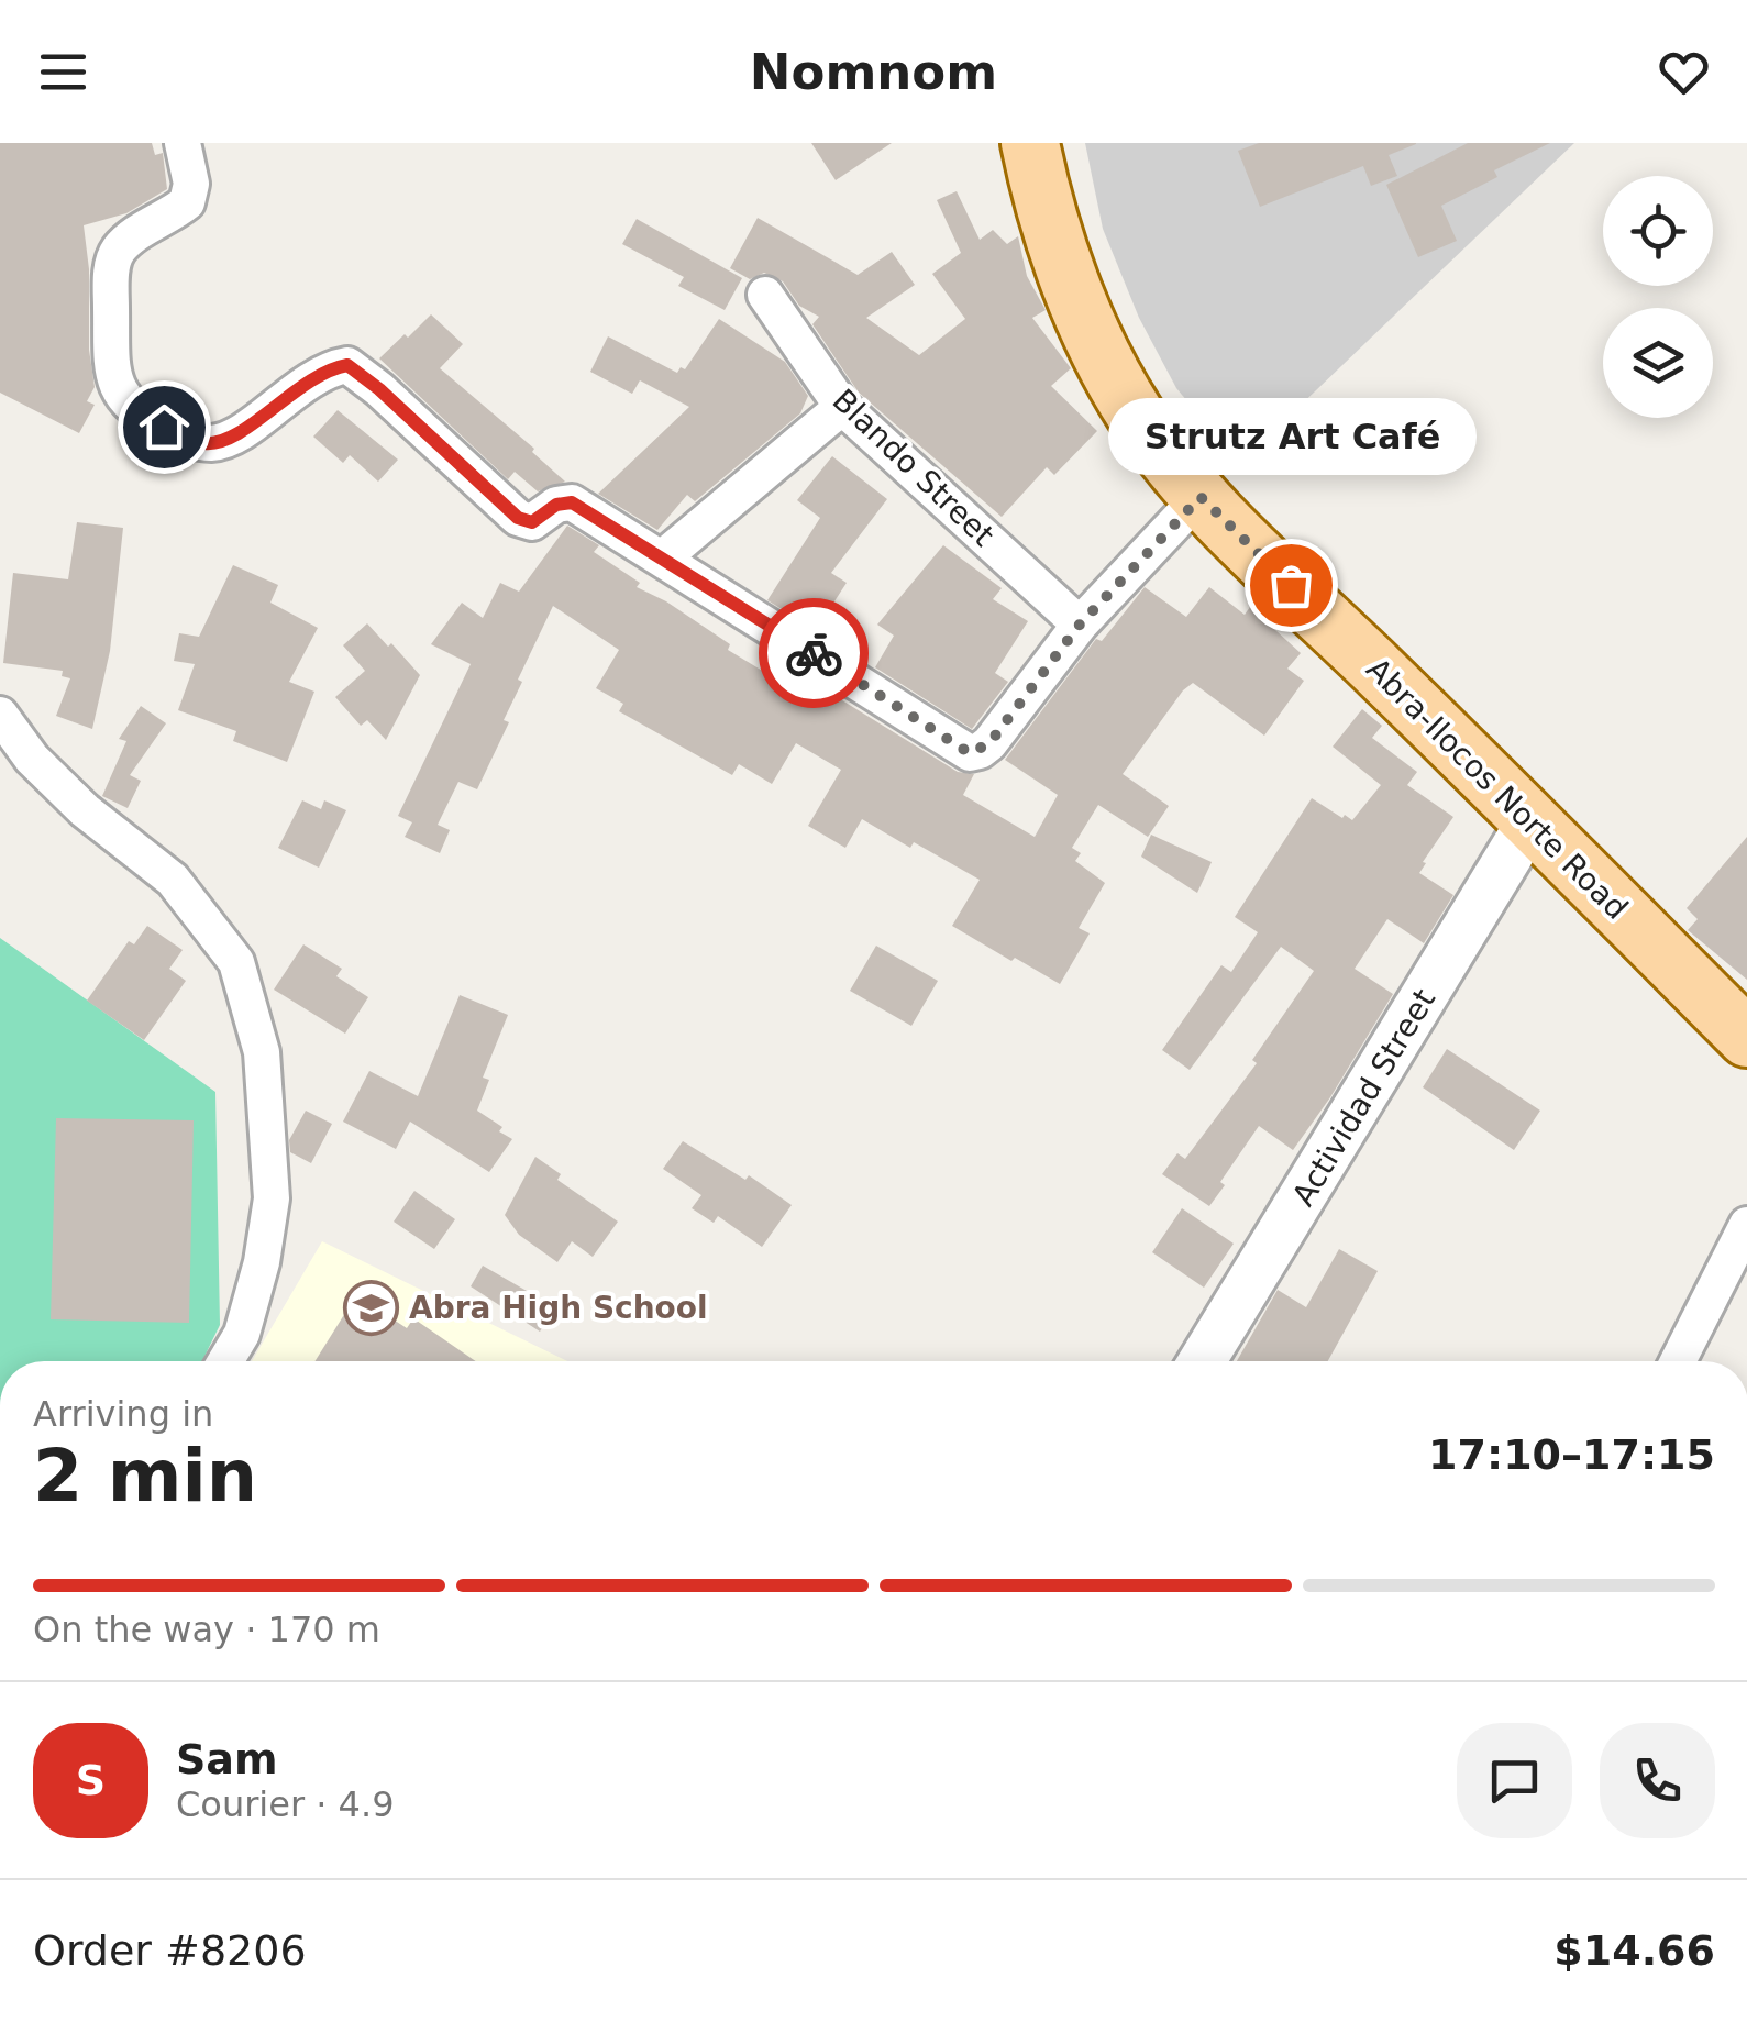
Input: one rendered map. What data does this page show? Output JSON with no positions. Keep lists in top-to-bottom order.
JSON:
{
  "streets": {
    "main road": ["Abra-Ilocos Norte Road"],
    "street": ["Blando Street", "Actividad Street"]
  },
  "crossings": [
    ["Abra-Ilocos Norte Road", "Actividad Street"]
  ],
  "places": {
    "other": ["Strutz Art Café"],
    "school or university": ["Abra High School"]
  },
  "page": {
    "header": "Nomnom",
    "bubble": "Strutz Art Café",
    "heading": ["2 min", "Arriving in", "17:10–17:15"],
    "panel": [
      "Sam",
      "Courier · 4.9",
      "Order #8206",
      "$14.66"
    ],
    "bar": "On the way · 170 m",
    "round": "S"
  }
}
